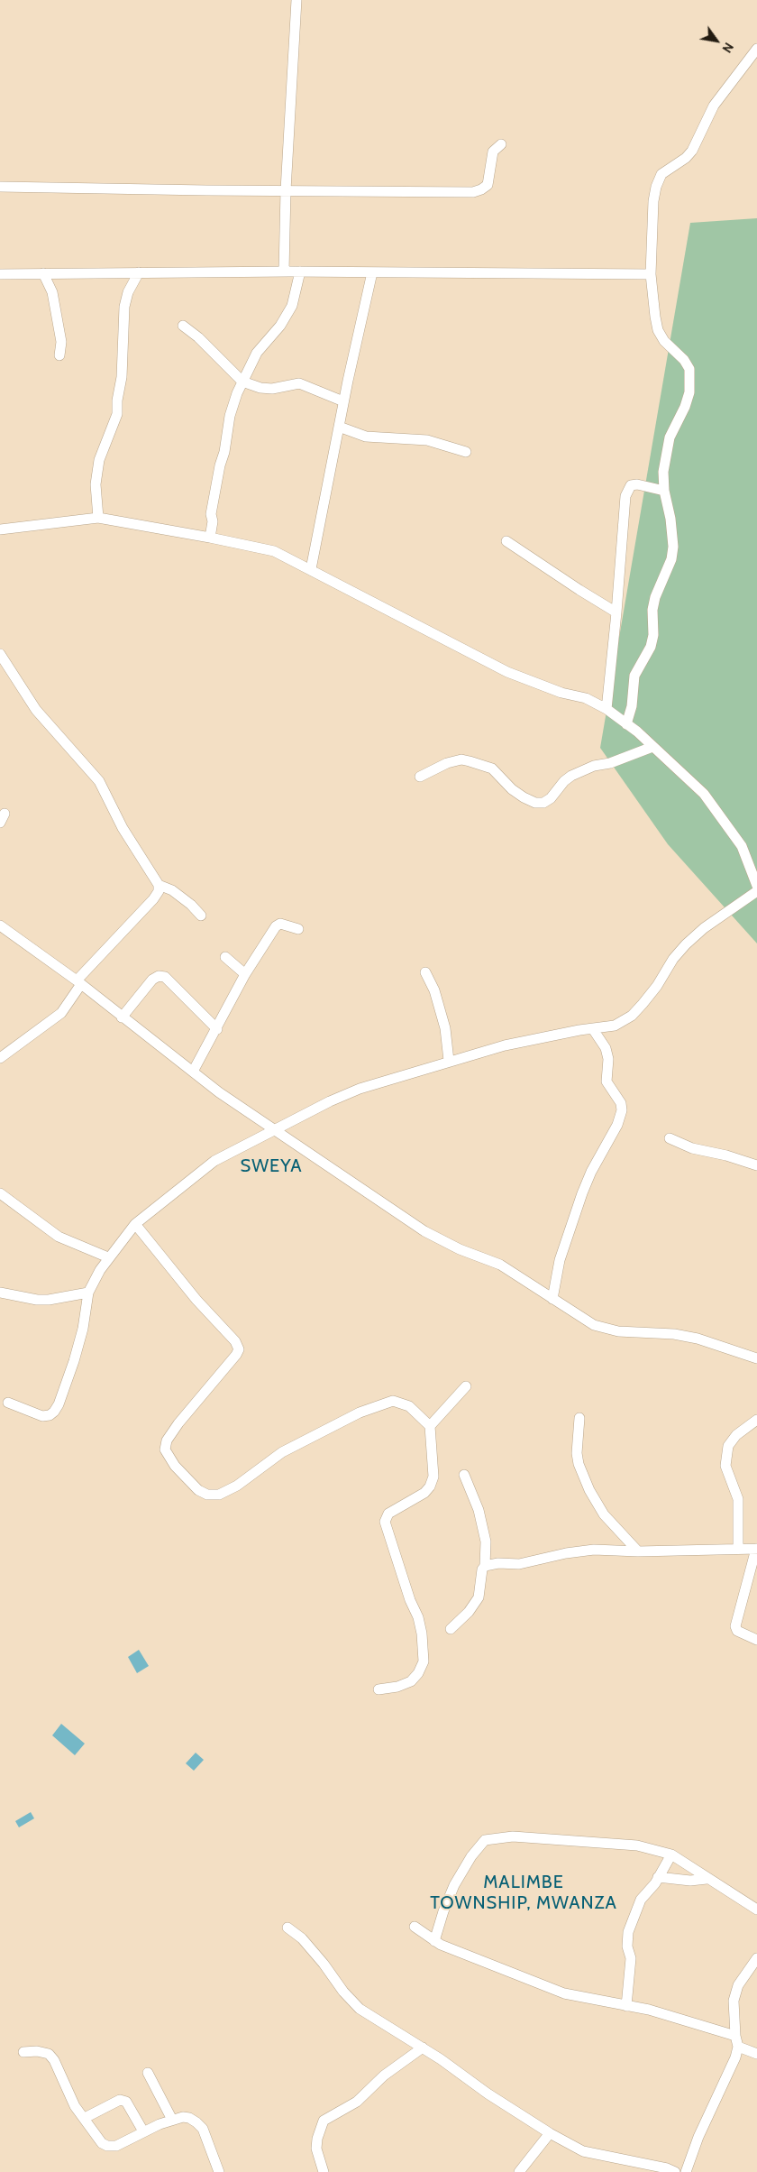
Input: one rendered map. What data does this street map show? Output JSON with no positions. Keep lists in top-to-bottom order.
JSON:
{
  "districts": ["SWEYA", "MALIMBE TOWNSHIP, MWANZA"],
  "north": "bottom right"
}
